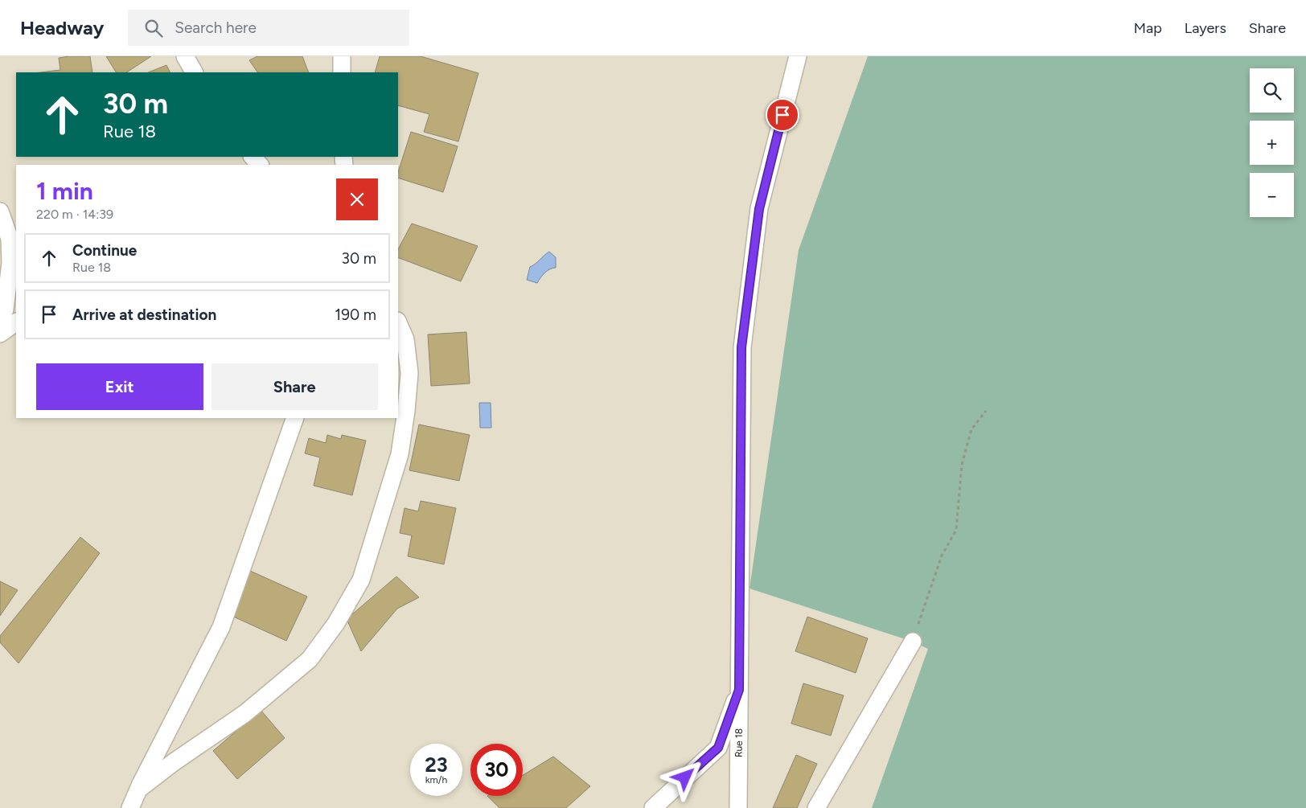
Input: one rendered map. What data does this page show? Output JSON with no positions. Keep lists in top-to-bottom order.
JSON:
{
  "streets": {
    "street": ["Rue 18"]
  },
  "page": {
    "header": "Headway",
    "search": "Search here",
    "nav": ["Map", "Layers", "Share"],
    "map_buttons": ["+", "−"],
    "turn": ["30 m", "Rue 18"],
    "heading": ["1 min", "220 m · 14:39"],
    "list": [
      {
        "name": "Continue",
        "note": "Rue 18",
        "value": "30 m"
      },
      {
        "name": "Arrive at destination",
        "value": "190 m"
      }
    ],
    "buttons": ["Exit", "Share"],
    "speed": "23 km/h",
    "limit": "30"
  }
}
